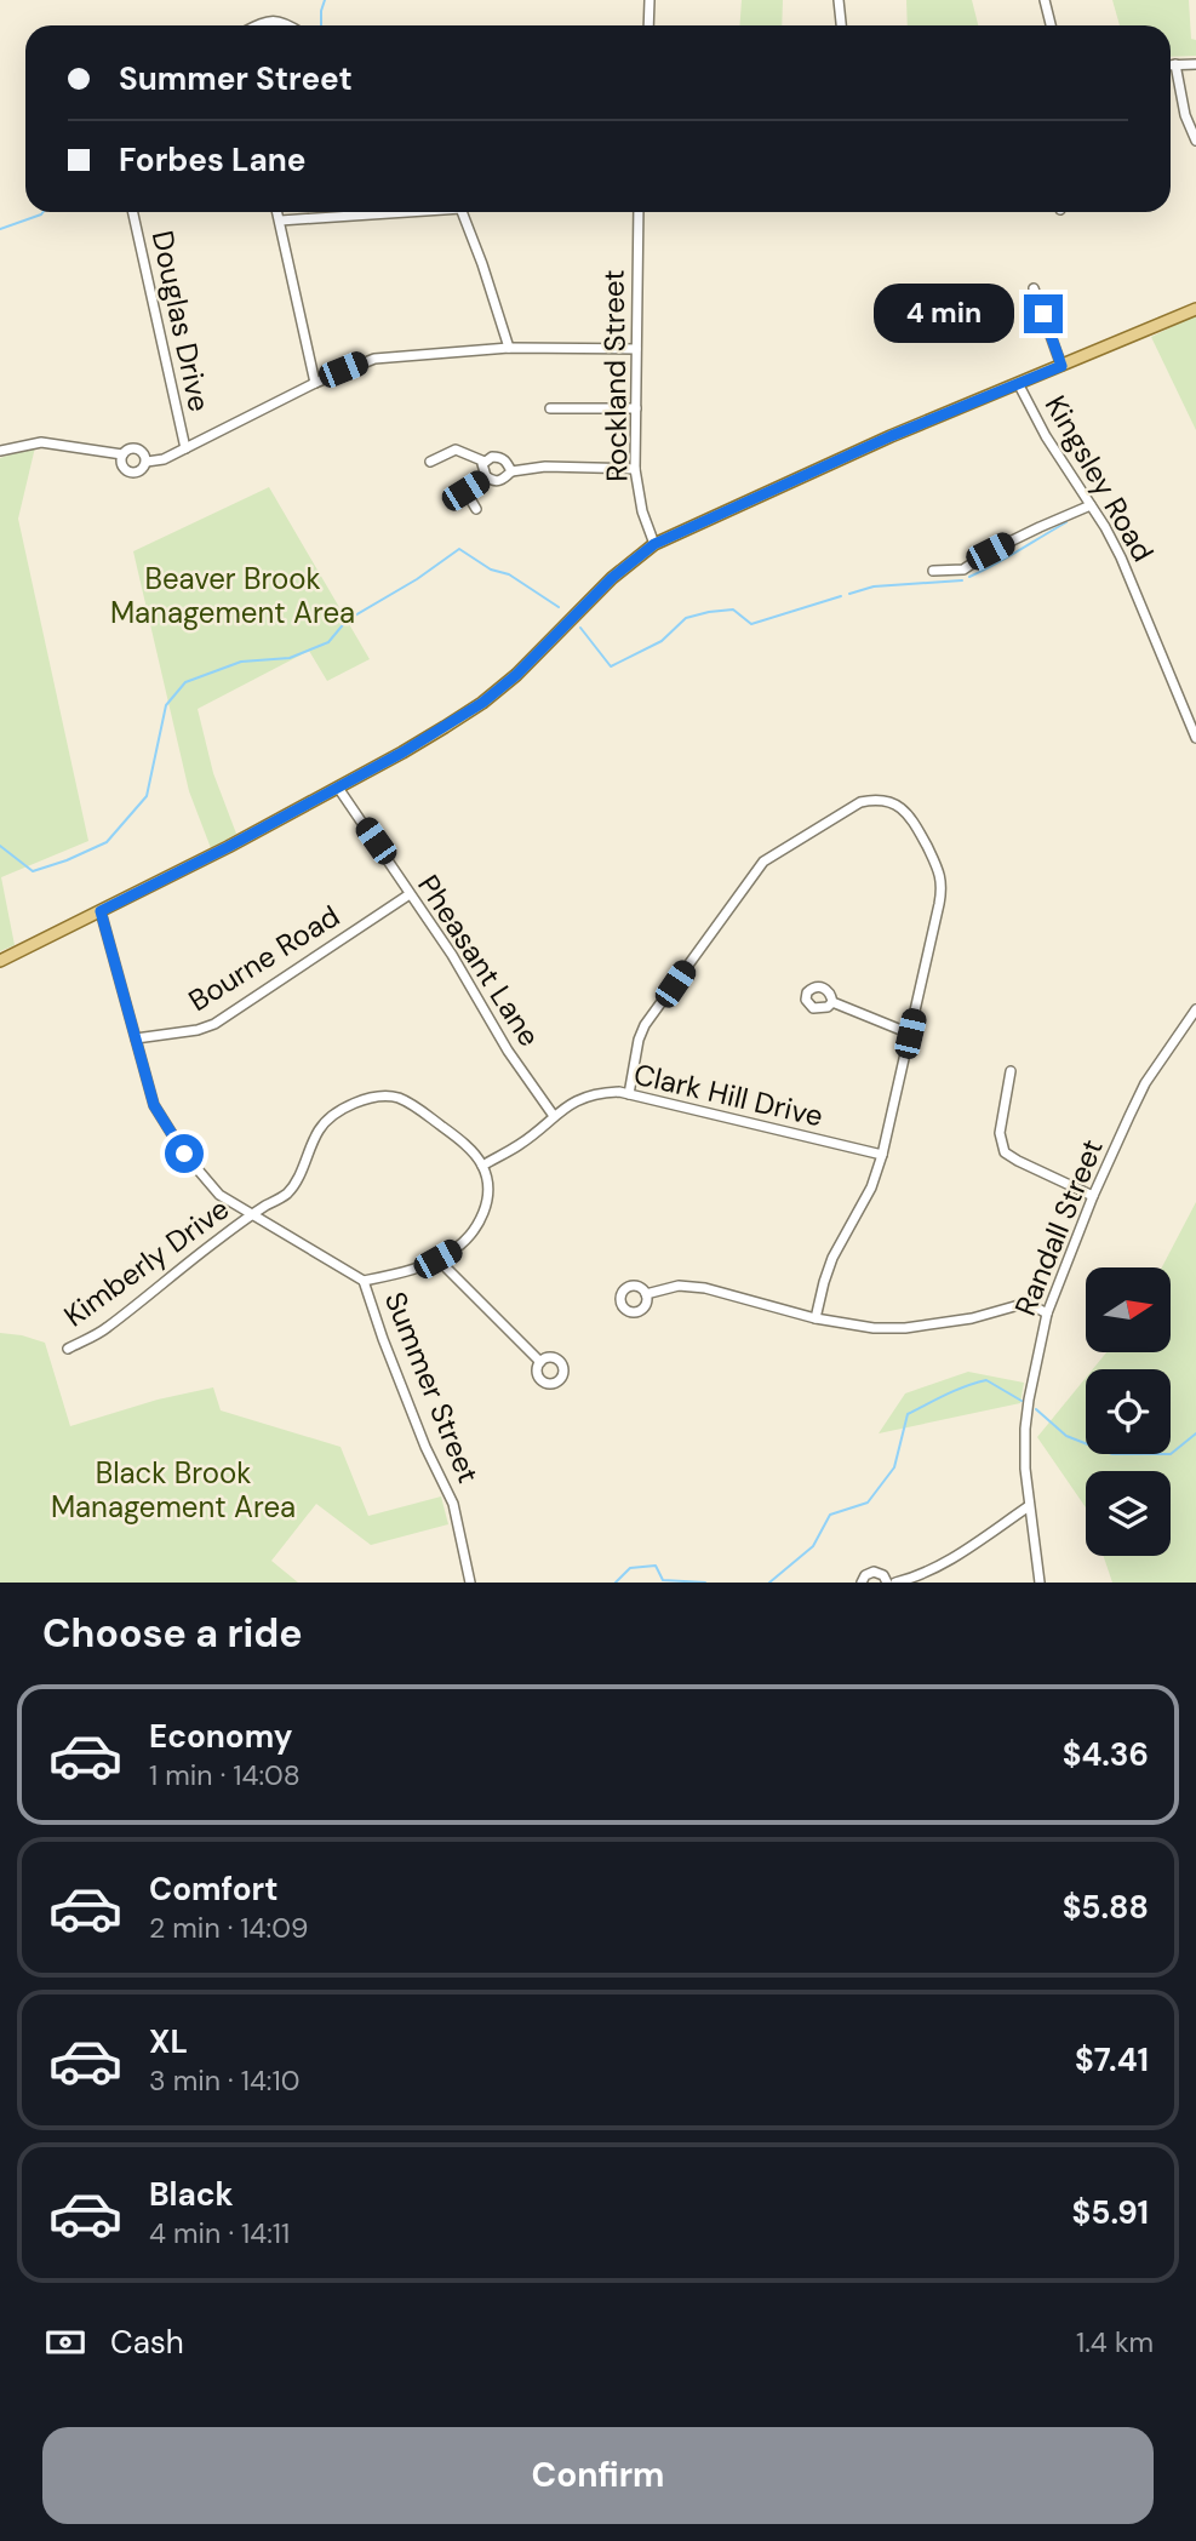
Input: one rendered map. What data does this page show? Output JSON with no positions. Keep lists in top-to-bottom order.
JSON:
{
  "streets": {
    "street": [
      "Douglas Drive",
      "Rockland Street",
      "Kingsley Road",
      "Bourne Road",
      "Pheasant Lane",
      "Clark Hill Drive",
      "Randall Street",
      "Kimberly Drive",
      "Summer Street"
    ]
  },
  "crossings": [
    ["Bourne Road", "Pheasant Lane"],
    ["Bourne Road", "Summer Street"],
    ["Pheasant Lane", "Clark Hill Drive"],
    ["Clark Hill Drive", "Kimberly Drive"],
    ["Kimberly Drive", "Summer Street"]
  ],
  "parks": ["Beaver Brook Management Area", "Black Brook Management Area"],
  "north": "right",
  "page": {
    "banner": ["Summer Street", "Forbes Lane"],
    "bubble": "4 min",
    "heading": "Choose a ride",
    "list": [
      {
        "name": "Economy",
        "note": "1 min · 14:08",
        "value": "$4.36"
      },
      {
        "name": "Comfort",
        "note": "2 min · 14:09",
        "value": "$5.88"
      },
      {
        "name": "XL",
        "note": "3 min · 14:10",
        "value": "$7.41"
      },
      {
        "name": "Black",
        "note": "4 min · 14:11",
        "value": "$5.91"
      }
    ],
    "pay": ["Cash", "1.4 km"],
    "buttons": "Confirm"
  }
}
